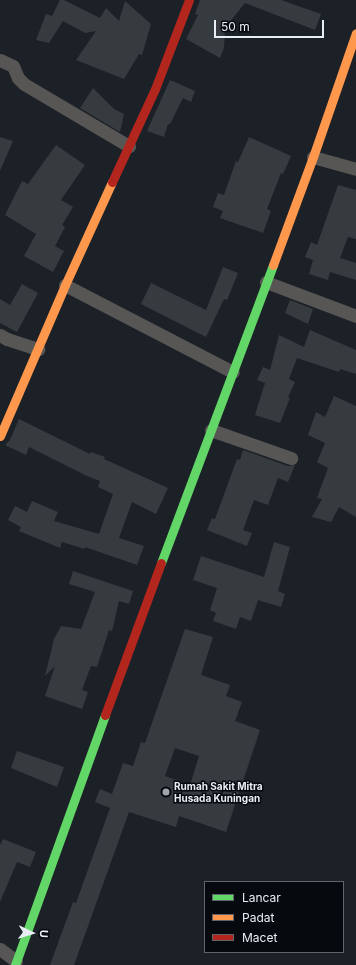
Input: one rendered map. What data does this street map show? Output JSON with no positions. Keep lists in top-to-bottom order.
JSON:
{
  "places": ["Rumah Sakit Mitra Husada Kuningan"],
  "legend": ["Lancar", "Padat", "Macet"],
  "scale_bar": "50 m",
  "north": "right"
}
